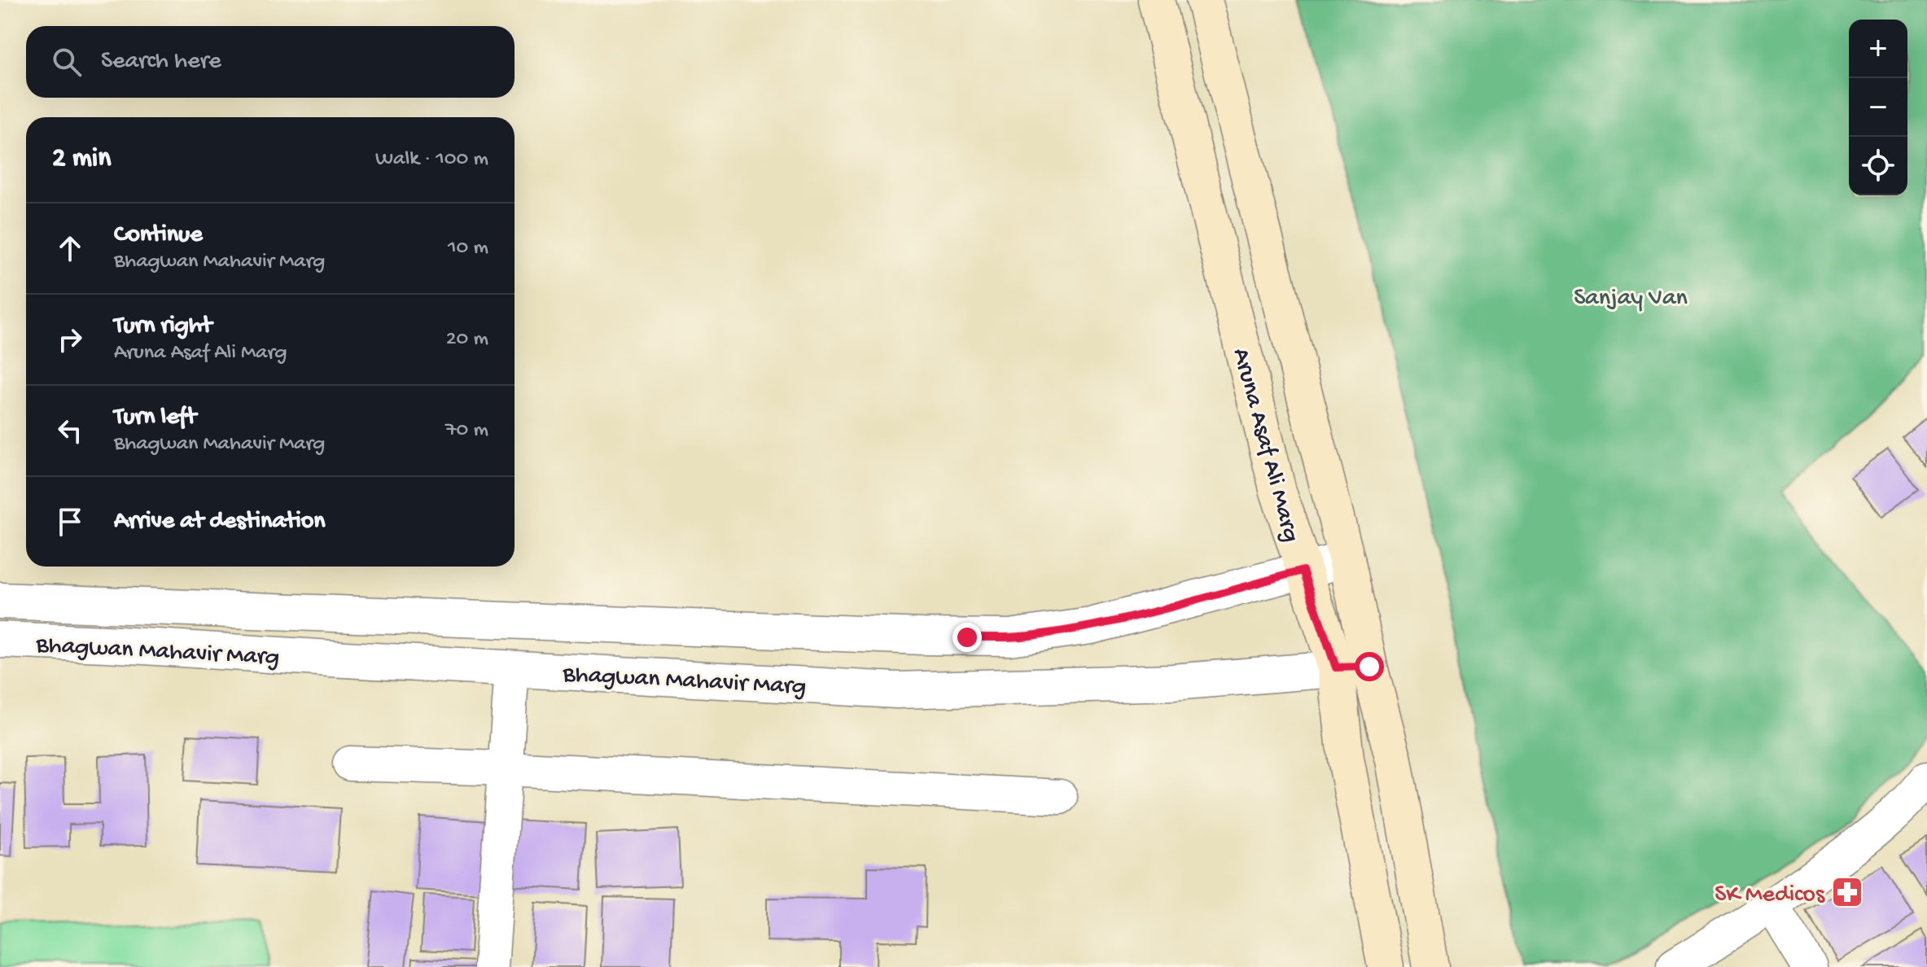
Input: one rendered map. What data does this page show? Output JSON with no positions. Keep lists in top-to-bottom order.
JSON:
{
  "streets": {
    "main road": ["Aruna Asaf Ali Marg"],
    "street": ["Bhagwan Mahavir Marg"]
  },
  "crossings": [
    ["Aruna Asaf Ali Marg", "Bhagwan Mahavir Marg"]
  ],
  "parks": ["Sanjay Van"],
  "places": {
    "pharmacy": ["SK Medicos"]
  },
  "page": {
    "map_buttons": ["+", "−"],
    "search": "Search here",
    "heading": ["2 min", "Walk · 100 m"],
    "list": [
      ["Continue", "Bhagwan Mahavir Marg", "10 m"],
      ["Turn right", "Aruna Asaf Ali Marg", "20 m"],
      ["Turn left", "Bhagwan Mahavir Marg", "70 m"],
      "Arrive at destination"
    ]
  }
}
